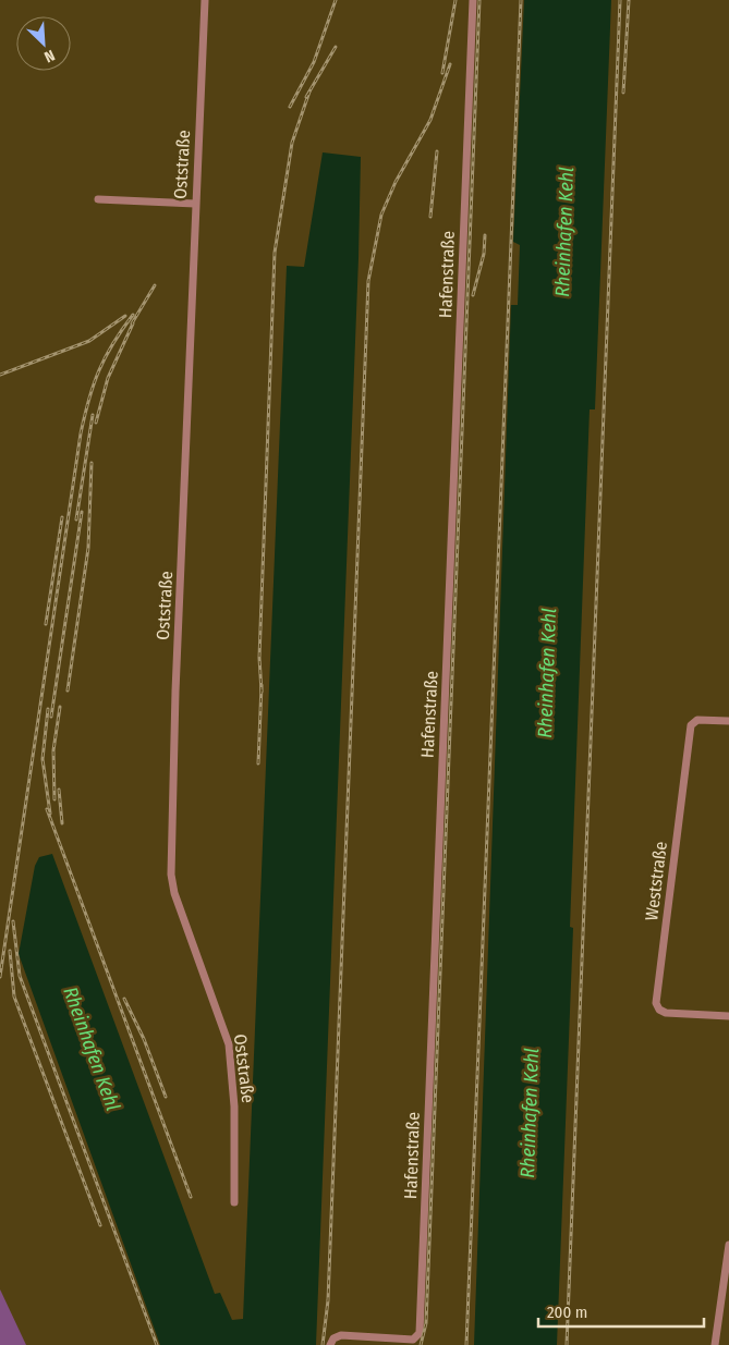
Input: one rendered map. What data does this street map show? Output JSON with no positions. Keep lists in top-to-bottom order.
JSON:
{
  "streets": {
    "street": ["Oststraße", "Hafenstraße", "Weststraße"]
  },
  "water": ["Rheinhafen Kehl"],
  "scale_bar": "200 m",
  "north": "bottom right"
}
